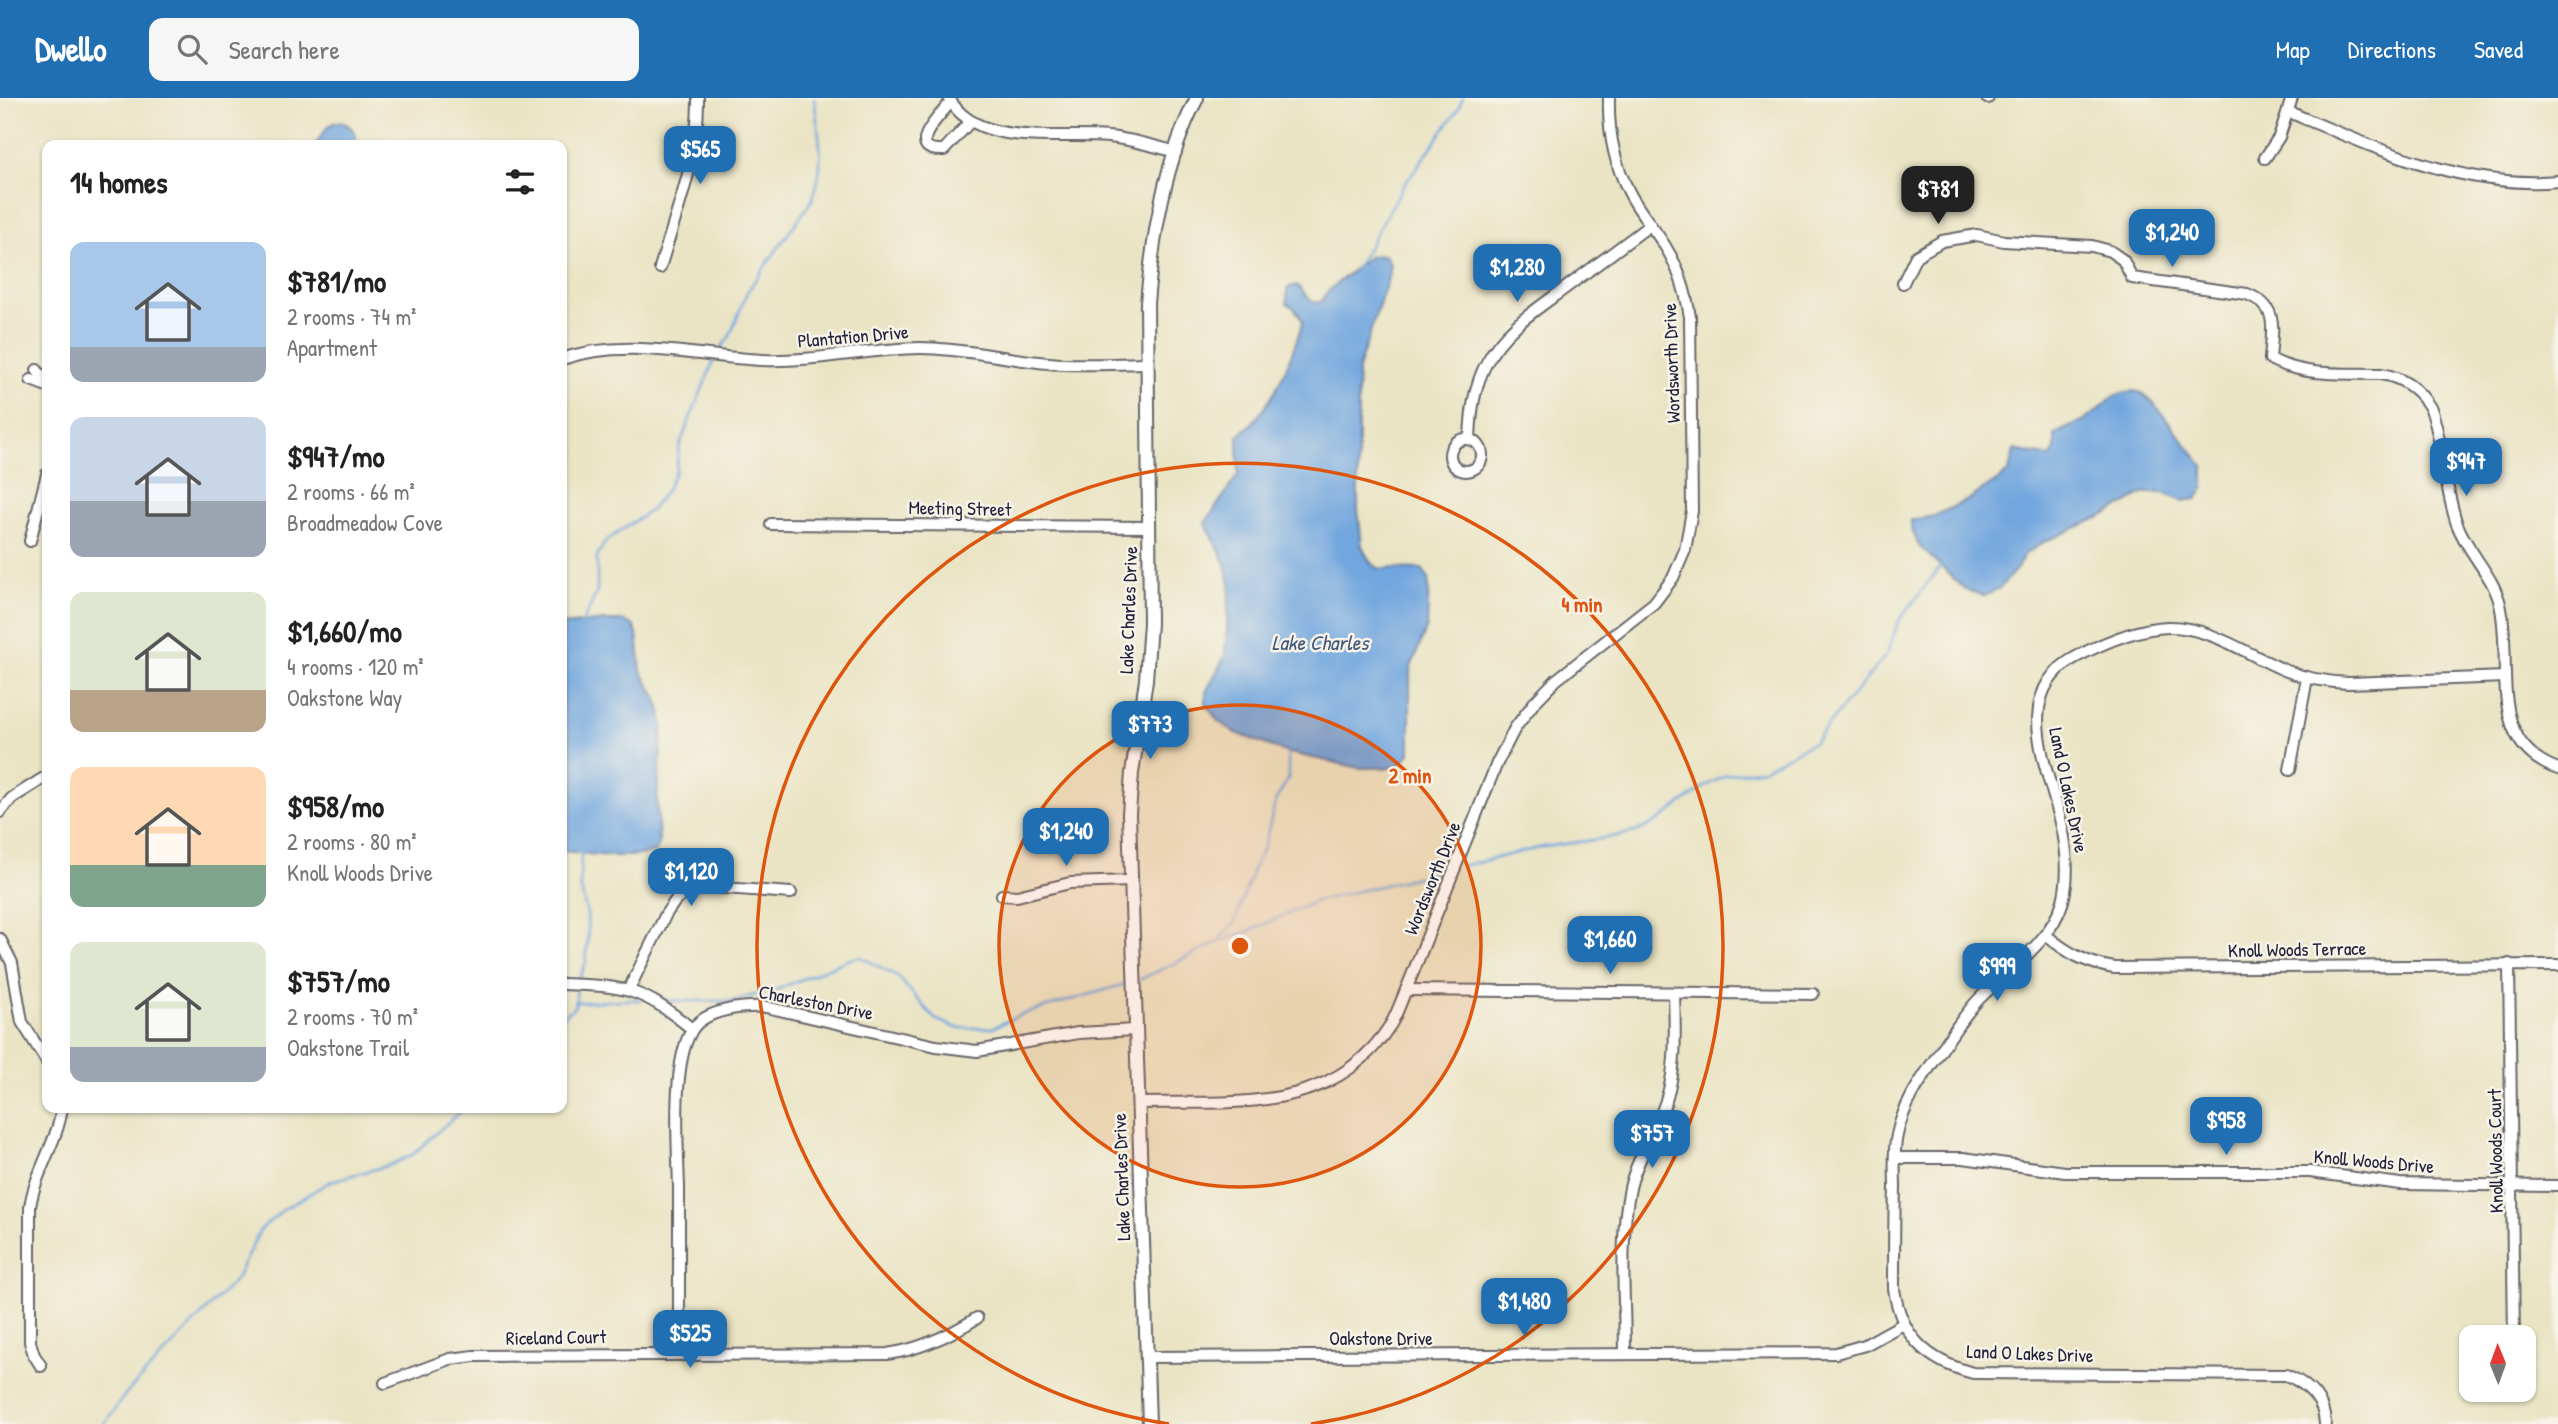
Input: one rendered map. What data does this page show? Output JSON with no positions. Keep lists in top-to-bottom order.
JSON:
{
  "streets": {
    "street": [
      "Plantation Drive",
      "Wordsworth Drive",
      "Meeting Street",
      "Lake Charles Drive",
      "Land O Lakes Drive",
      "Knoll Woods Terrace",
      "Charleston Drive",
      "Knoll Woods Court",
      "Knoll Woods Drive",
      "Riceland Court",
      "Oakstone Drive"
    ]
  },
  "crossings": [
    ["Plantation Drive", "Lake Charles Drive"],
    ["Wordsworth Drive", "Lake Charles Drive"],
    ["Meeting Street", "Lake Charles Drive"],
    ["Lake Charles Drive", "Charleston Drive"],
    ["Lake Charles Drive", "Oakstone Drive"],
    ["Land O Lakes Drive", "Knoll Woods Terrace"],
    ["Land O Lakes Drive", "Knoll Woods Drive"],
    ["Land O Lakes Drive", "Oakstone Drive"],
    ["Knoll Woods Terrace", "Knoll Woods Court"],
    ["Knoll Woods Court", "Knoll Woods Drive"]
  ],
  "water": ["Lake Charles"],
  "north": "top",
  "page": {
    "header": "Dwello",
    "search": "Search here",
    "nav": ["Map", "Directions", "Saved"],
    "price": [
      "$565",
      "$781",
      "$1,240",
      "$1,280",
      "$947",
      "$773",
      "$1,240",
      "$1,120",
      "$1,660",
      "$999",
      "$958",
      "$757",
      "$1,480",
      "$525"
    ],
    "heading": "14 homes",
    "list": [
      {
        "name": "$781/mo",
        "note": "2 rooms · 74 m² · Apartment"
      },
      {
        "name": "$947/mo",
        "note": "2 rooms · 66 m² · Broadmeadow Cove"
      },
      {
        "name": "$1,660/mo",
        "note": "4 rooms · 120 m² · Oakstone Way"
      },
      {
        "name": "$958/mo",
        "note": "2 rooms · 80 m² · Knoll Woods Drive"
      },
      {
        "name": "$757/mo",
        "note": "2 rooms · 70 m² · Oakstone Trail"
      }
    ]
  },
  "rings": ["4 min", "2 min"]
}
